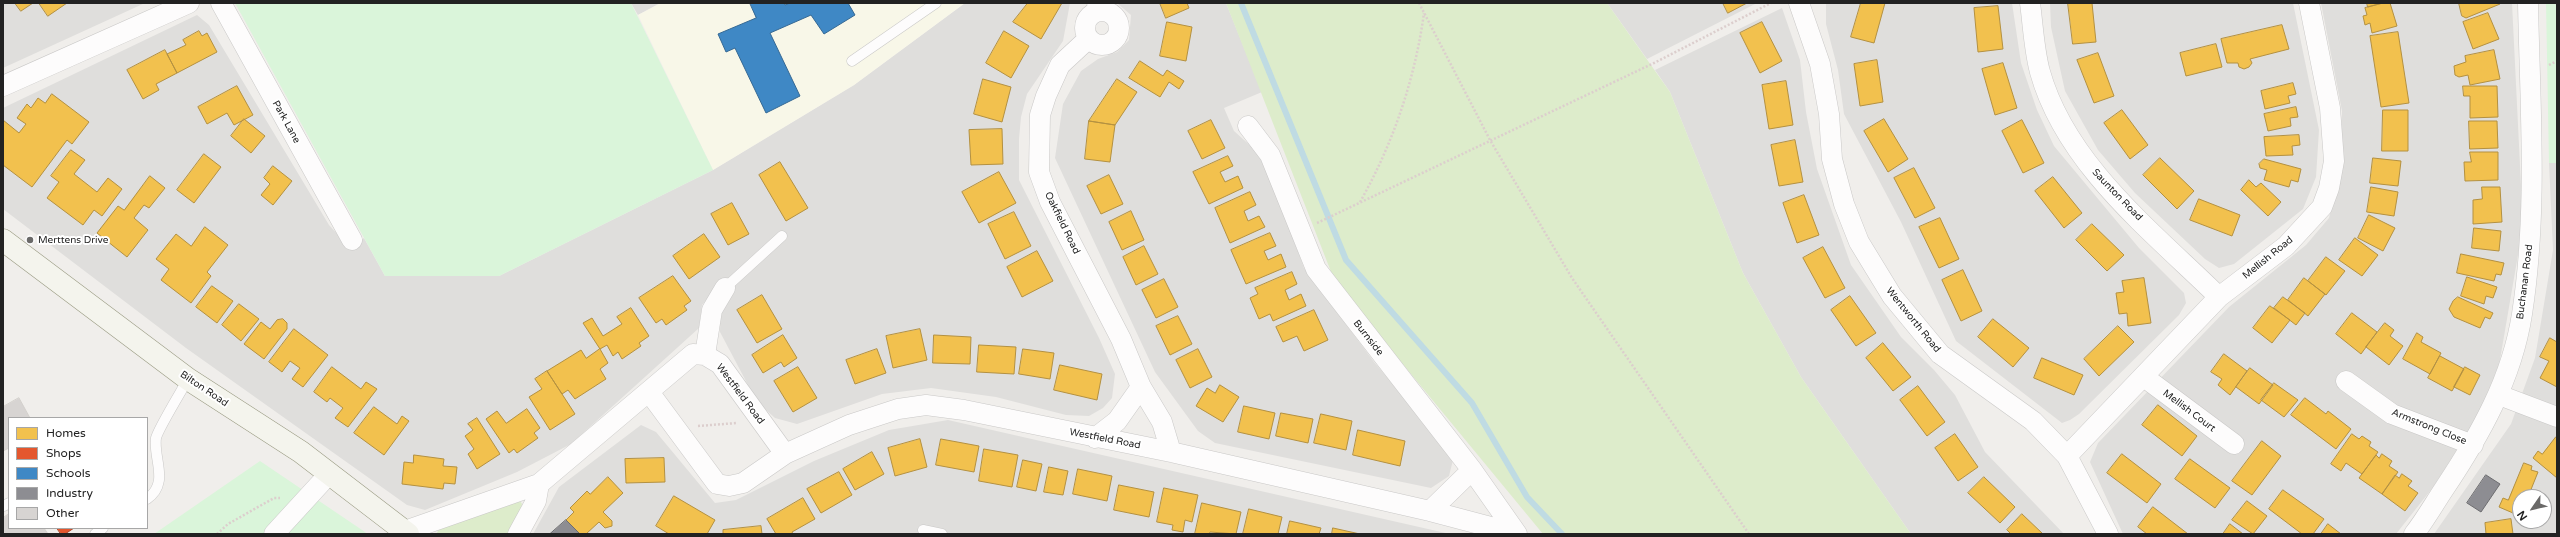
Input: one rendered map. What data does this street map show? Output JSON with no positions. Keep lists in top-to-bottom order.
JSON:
{
  "streets": {
    "main road": ["Bilton Road"],
    "street": [
      "Park Lane",
      "Saunton Road",
      "Oakfield Road",
      "Mellish Road",
      "Buchanan Road",
      "Wentworth Road",
      "Burnside",
      "Westfield Road",
      "Mellish Court",
      "Armstrong Close"
    ]
  },
  "crossings": [
    ["Saunton Road", "Mellish Road"],
    ["Oakfield Road", "Westfield Road"],
    ["Mellish Road", "Wentworth Road"],
    ["Mellish Road", "Mellish Court"],
    ["Buchanan Road", "Armstrong Close"],
    ["Burnside", "Westfield Road"]
  ],
  "places": ["Merttens Drive"],
  "legend": [
    "Homes",
    "Shops",
    "Schools",
    "Industry",
    "Other"
  ],
  "north": "bottom left"
}
